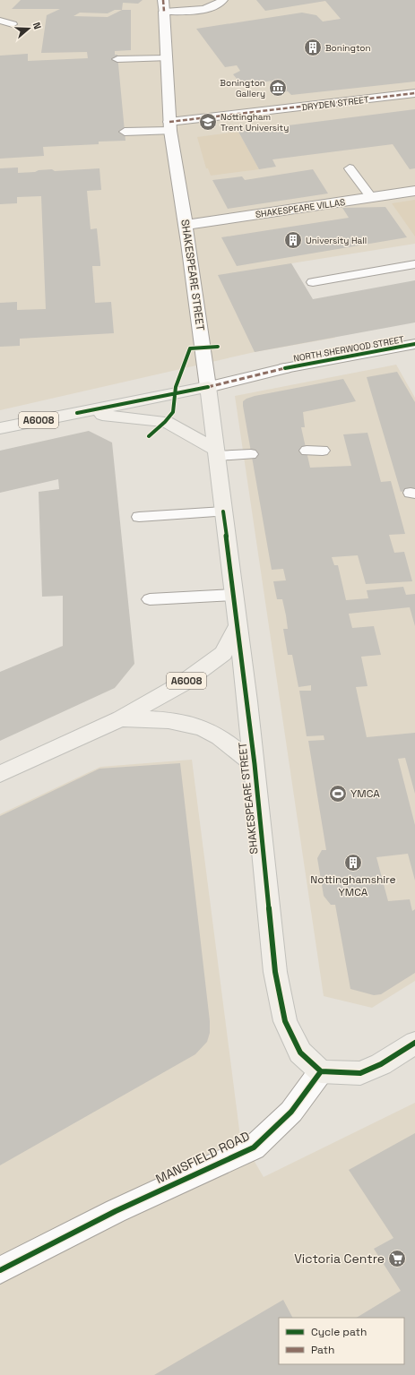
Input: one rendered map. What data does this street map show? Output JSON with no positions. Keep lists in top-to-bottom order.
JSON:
{
  "streets": {
    "main road": ["SHAKESPEARE STREET", "A6008"],
    "street": [
      "DRYDEN STREET",
      "SHAKESPEARE VILLAS",
      "NORTH SHERWOOD STREET",
      "MANSFIELD ROAD"
    ]
  },
  "crossings": [
    ["DRYDEN STREET", "SHAKESPEARE STREET"],
    ["SHAKESPEARE VILLAS", "SHAKESPEARE STREET"],
    ["SHAKESPEARE STREET", "NORTH SHERWOOD STREET"],
    ["SHAKESPEARE STREET", "A6008"],
    ["SHAKESPEARE STREET", "MANSFIELD ROAD"],
    ["NORTH SHERWOOD STREET", "A6008"]
  ],
  "places": {
    "building": ["Bonington", "University Hall", "Nottinghamshire YMCA"],
    "museum": ["Bonington Gallery"],
    "school or university": ["Nottingham Trent University"],
    "sports": ["YMCA"],
    "supermarket": ["Victoria Centre"]
  },
  "legend": ["Cycle path", "Path"],
  "north": "right"
}
